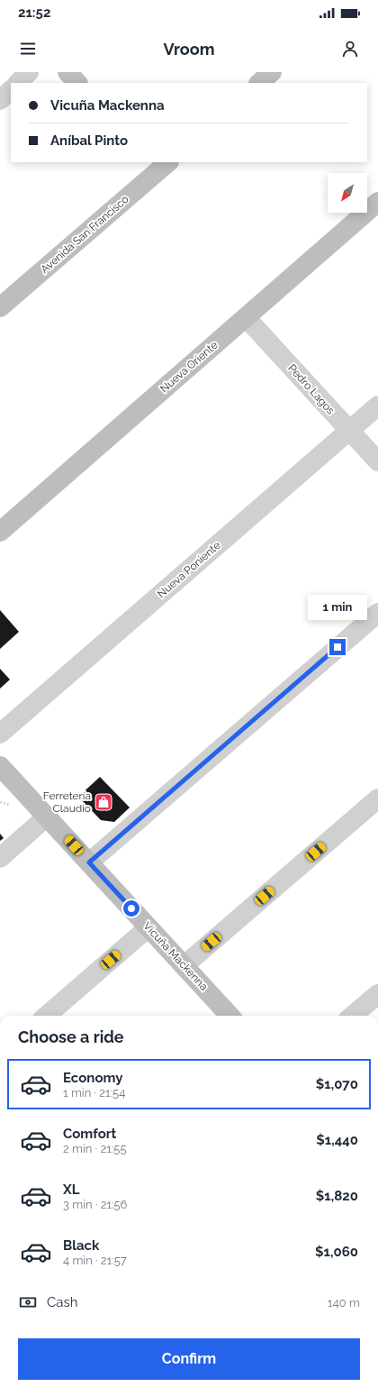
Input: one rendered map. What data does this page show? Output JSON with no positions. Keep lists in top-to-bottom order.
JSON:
{
  "streets": {
    "main road": ["Avenida San Francisco", "Nueva Oriente", "Vicuña Mackenna"],
    "street": ["Pedro Lagos", "Nueva Poniente"]
  },
  "crossings": [
    ["Nueva Oriente", "Pedro Lagos"],
    ["Pedro Lagos", "Nueva Poniente"]
  ],
  "places": {
    "shop": ["Ferretería Claudio"]
  },
  "north": "bottom left",
  "page": {
    "status": "21:52",
    "header": "Vroom",
    "banner": ["Vicuña Mackenna", "Aníbal Pinto"],
    "bubble": "1 min",
    "heading": "Choose a ride",
    "list": [
      {
        "name": "Economy",
        "note": "1 min · 21:54",
        "value": "$1,070"
      },
      {
        "name": "Comfort",
        "note": "2 min · 21:55",
        "value": "$1,440"
      },
      {
        "name": "XL",
        "note": "3 min · 21:56",
        "value": "$1,820"
      },
      {
        "name": "Black",
        "note": "4 min · 21:57",
        "value": "$1,060"
      }
    ],
    "pay": ["Cash", "140 m"],
    "buttons": "Confirm"
  }
}
